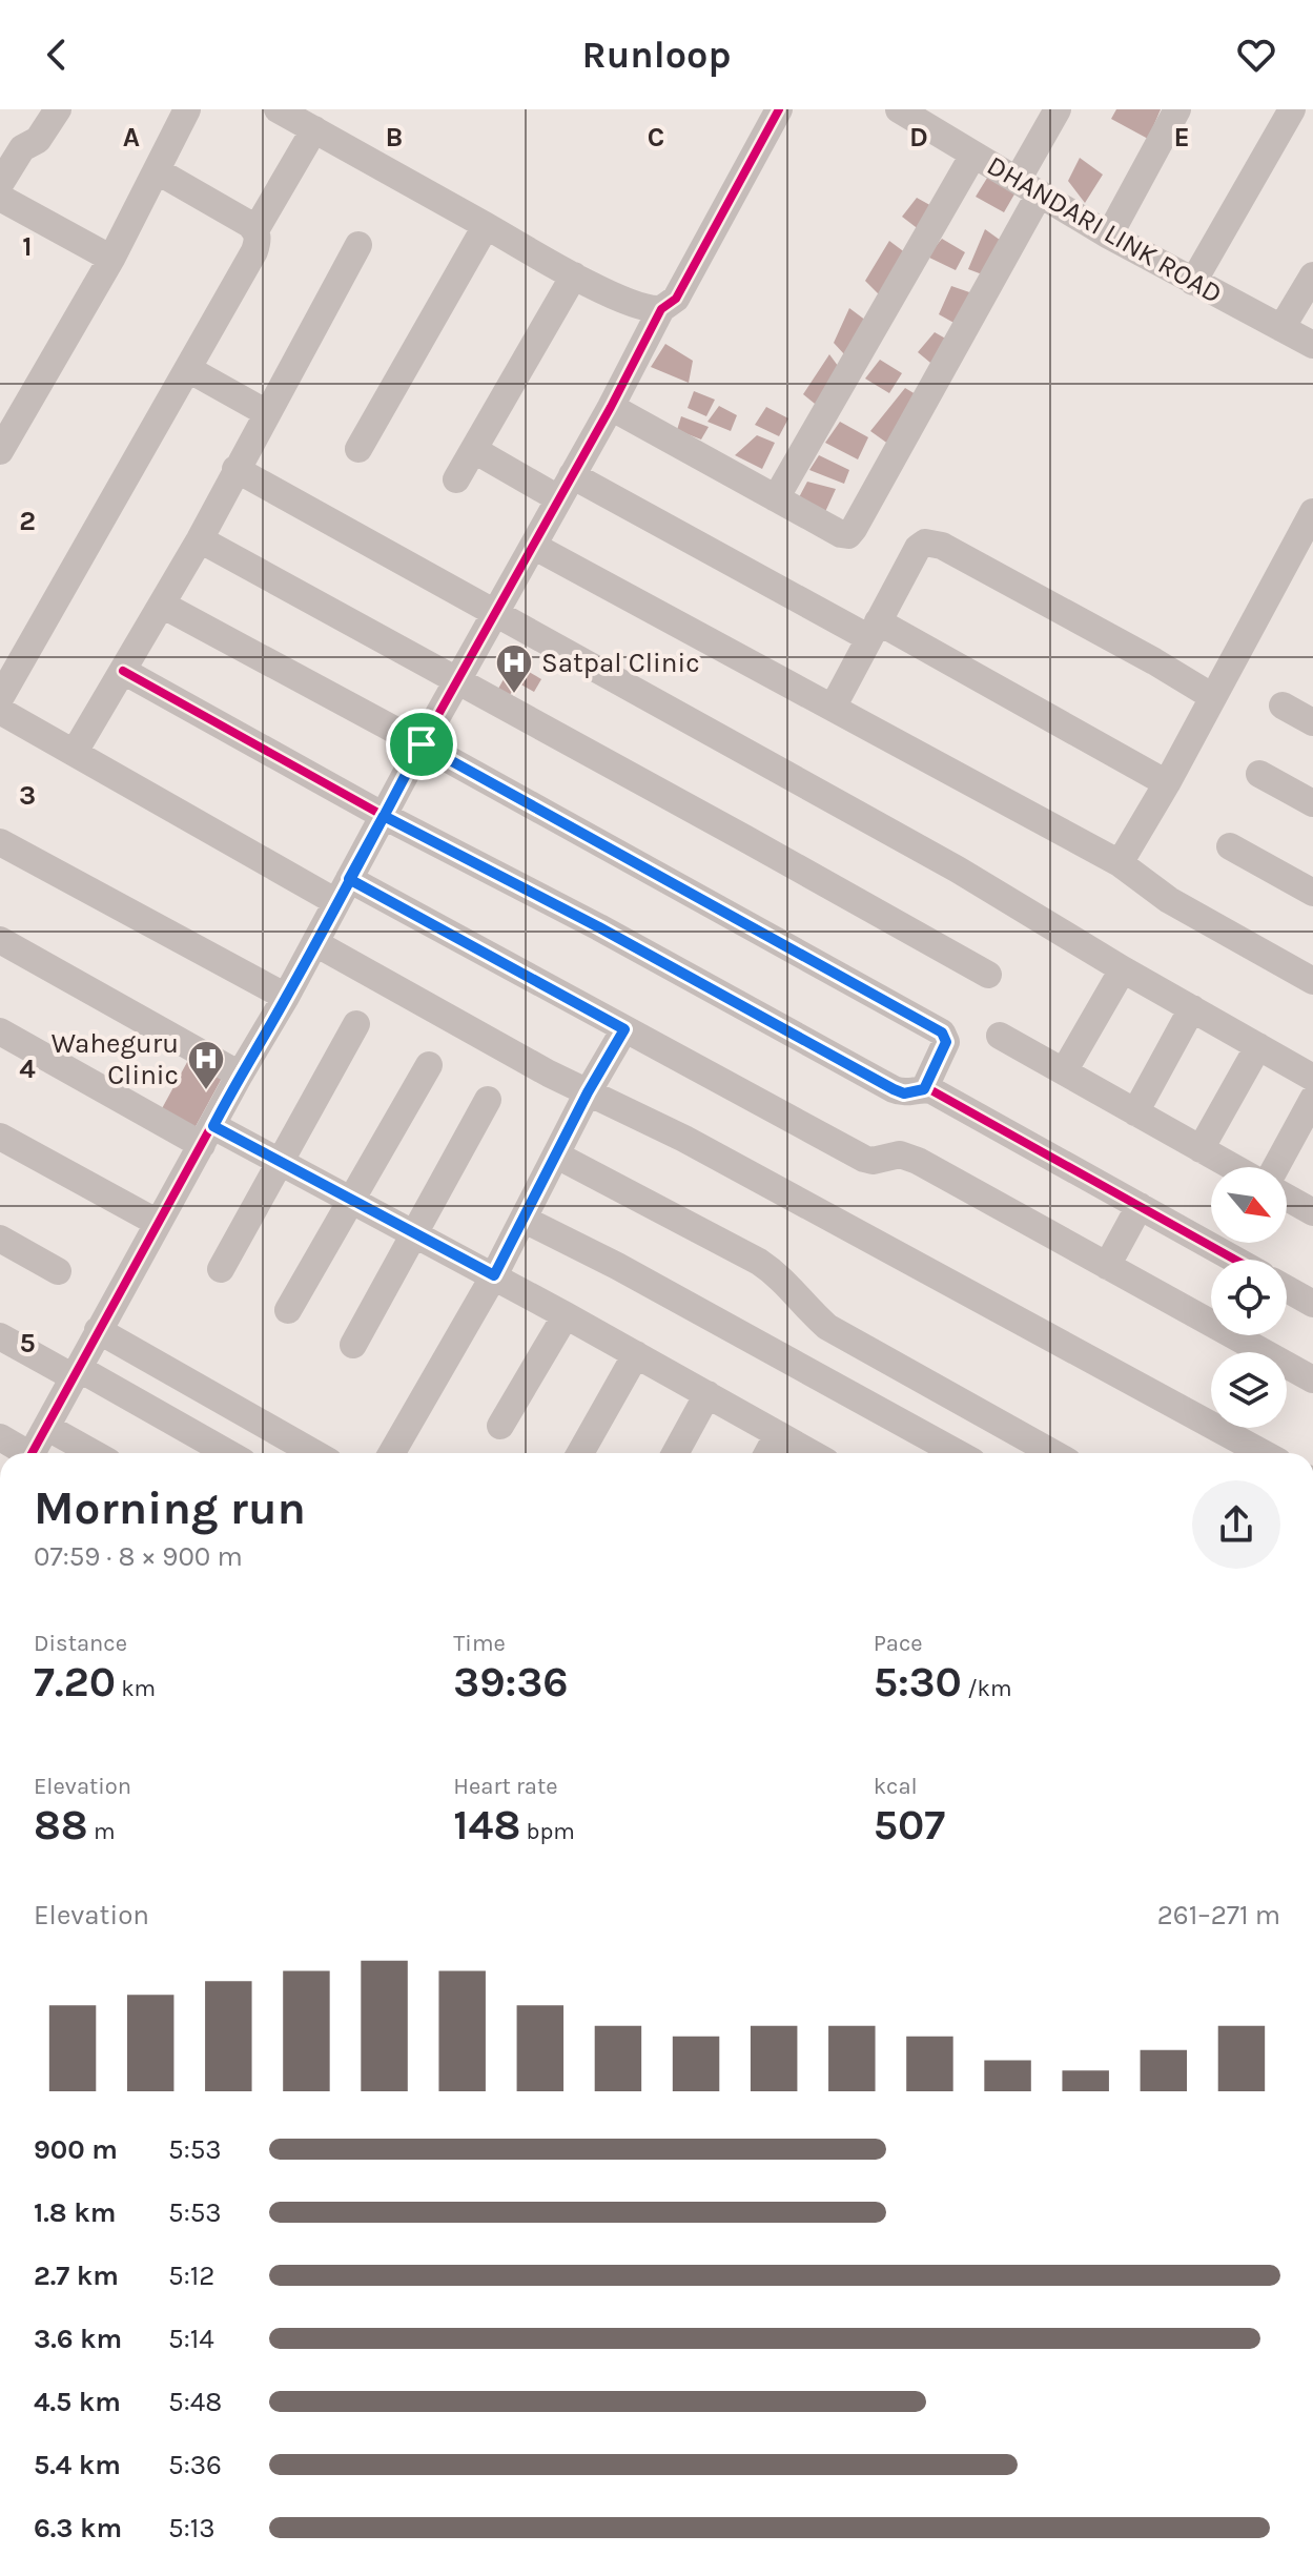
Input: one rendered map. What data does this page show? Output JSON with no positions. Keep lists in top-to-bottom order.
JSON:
{
  "streets": {
    "street": ["DHANDARI LINK ROAD"]
  },
  "places": {
    "hospital": ["Satpal Clinic", "Waheguru Clinic"]
  },
  "north": "bottom right",
  "page": {
    "header": "Runloop",
    "heading": ["Morning run", "07:59 · 8 × 900 m"],
    "stats": [
      ["Distance", "7.20 km"],
      ["Time", "39:36"],
      ["Pace", "5:30 /km"],
      ["Elevation", "88 m"],
      ["Heart rate", "148 bpm"],
      ["kcal", "507"]
    ],
    "chart": ["Elevation", "261–271 m"],
    "list": [
      {
        "name": "900 m",
        "note": "5:53"
      },
      {
        "name": "1.8 km",
        "note": "5:53"
      },
      {
        "name": "2.7 km",
        "note": "5:12"
      },
      {
        "name": "3.6 km",
        "note": "5:14"
      },
      {
        "name": "4.5 km",
        "note": "5:48"
      },
      {
        "name": "5.4 km",
        "note": "5:36"
      },
      {
        "name": "6.3 km",
        "note": "5:13"
      }
    ]
  },
  "grid": {
    "columns": [
      "A",
      "B",
      "C",
      "D",
      "E"
    ],
    "rows": [
      "1",
      "2",
      "3",
      "4",
      "5"
    ]
  }
}
